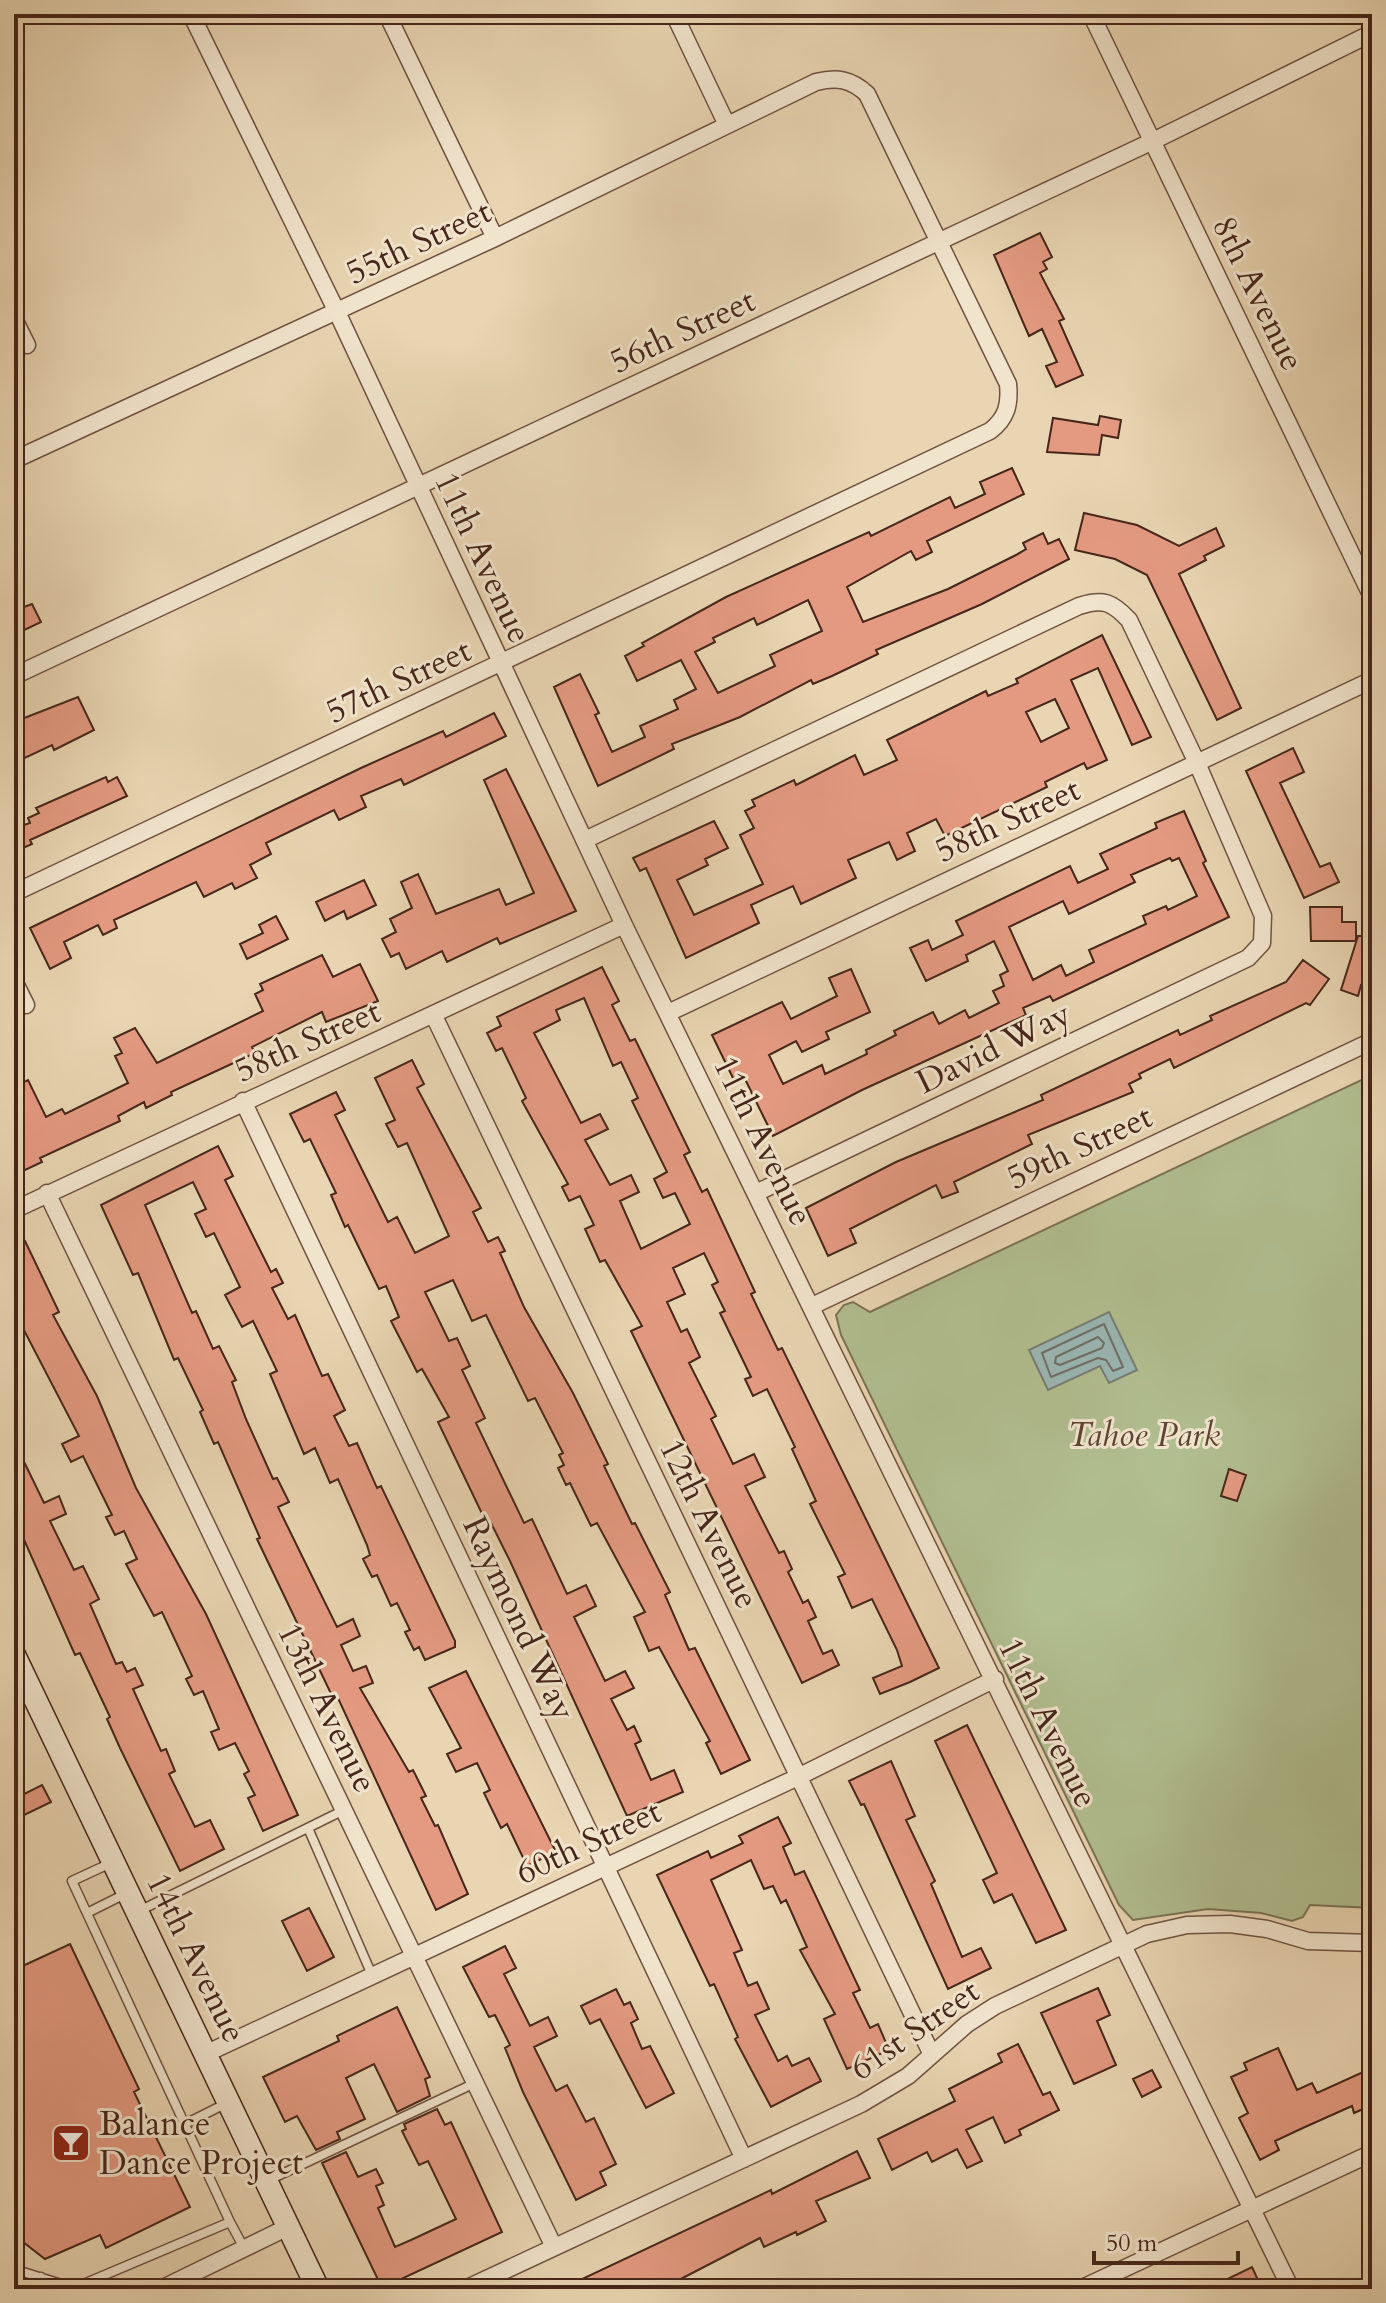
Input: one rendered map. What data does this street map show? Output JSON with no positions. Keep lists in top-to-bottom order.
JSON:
{
  "streets": {
    "street": [
      "55th Street",
      "8th Avenue",
      "56th Street",
      "11th Avenue",
      "57th Street",
      "58th Street",
      "David Way",
      "59th Street",
      "12th Avenue",
      "Raymond Way",
      "13th Avenue",
      "60th Street",
      "14th Avenue",
      "61st Street"
    ]
  },
  "crossings": [
    ["55th Street", "56th Street"],
    ["55th Street", "11th Avenue"],
    ["55th Street", "57th Street"],
    ["8th Avenue", "56th Street"],
    ["56th Street", "11th Avenue"],
    ["56th Street", "57th Street"],
    ["11th Avenue", "57th Street"],
    ["11th Avenue", "58th Street"],
    ["11th Avenue", "David Way"],
    ["11th Avenue", "59th Street"],
    ["11th Avenue", "60th Street"],
    ["11th Avenue", "61st Street"],
    ["58th Street", "David Way"],
    ["58th Street", "12th Avenue"],
    ["58th Street", "Raymond Way"],
    ["58th Street", "13th Avenue"],
    ["12th Avenue", "60th Street"],
    ["12th Avenue", "61st Street"],
    ["Raymond Way", "60th Street"],
    ["Raymond Way", "61st Street"],
    ["13th Avenue", "60th Street"],
    ["13th Avenue", "61st Street"],
    ["60th Street", "14th Avenue"]
  ],
  "parks": ["Tahoe Park"],
  "places": {
    "bar": ["Balance Dance Project"]
  },
  "scale_bar": "50 m"
}
